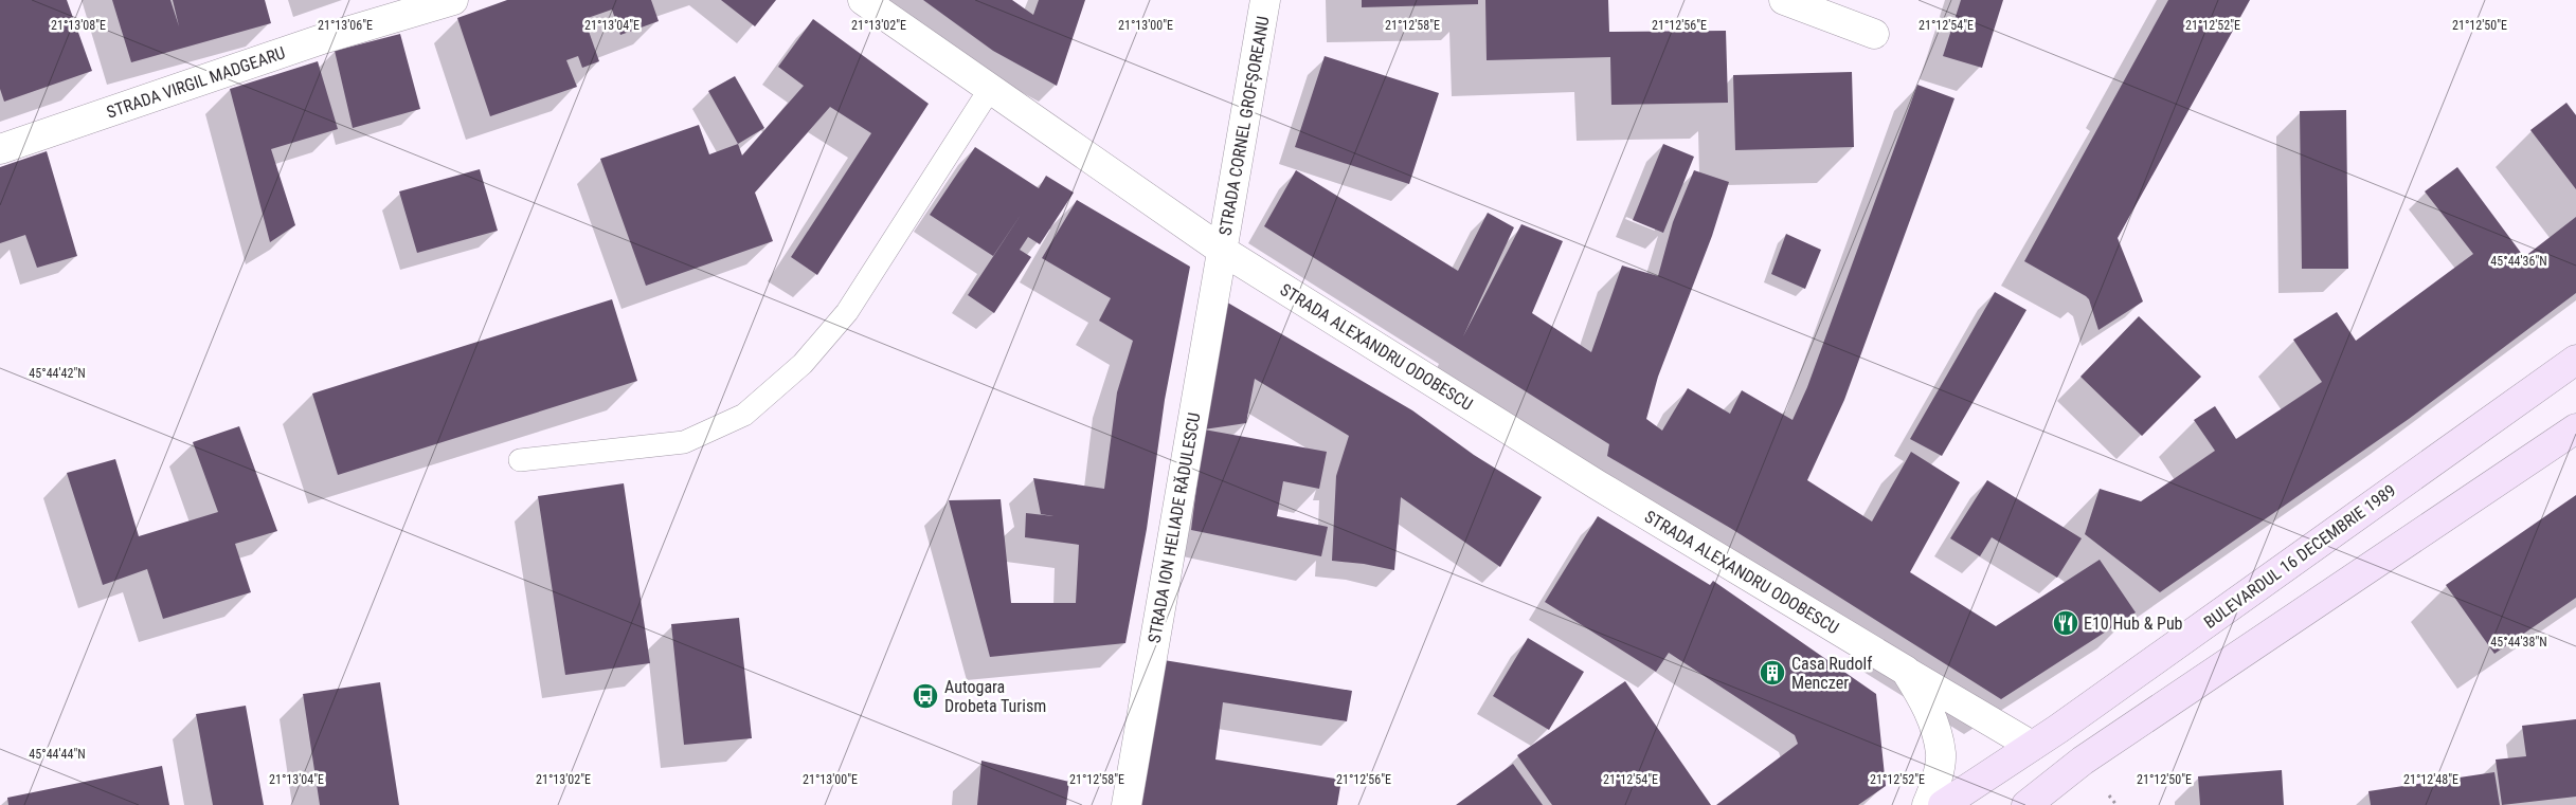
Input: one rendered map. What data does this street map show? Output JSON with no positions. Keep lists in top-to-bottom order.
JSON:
{
  "streets": {
    "main road": ["BULEVARDUL 16 DECEMBRIE 1989"],
    "street": [
      "STRADA VIRGIL MADGEARU",
      "STRADA CORNEL GROFȘOREANU",
      "STRADA ALEXANDRU ODOBESCU",
      "STRADA ION HELIADE RĂDULESCU"
    ]
  },
  "crossings": [
    ["STRADA CORNEL GROFȘOREANU", "STRADA ALEXANDRU ODOBESCU"],
    ["STRADA CORNEL GROFȘOREANU", "STRADA ION HELIADE RĂDULESCU"],
    ["STRADA ALEXANDRU ODOBESCU", "STRADA ION HELIADE RĂDULESCU"],
    ["STRADA ALEXANDRU ODOBESCU", "BULEVARDUL 16 DECEMBRIE 1989"]
  ],
  "places": {
    "restaurant": ["E10 Hub & Pub"],
    "building": ["Casa Rudolf Menczer"],
    "bus stop": ["Autogara Drobeta Turism"]
  },
  "coordinates": [
    "21°13'06\"E",
    "21°13'04\"E",
    "21°13'02\"E",
    "21°13'00\"E",
    "21°12'58\"E",
    "21°12'56\"E",
    "21°12'54\"E",
    "21°12'52\"E",
    "21°12'50\"E",
    "21°13'08\"E",
    "45°44'36\"N",
    "45°44'42\"N",
    "45°44'38\"N",
    "45°44'44\"N",
    "21°12'48\"E"
  ]
}
